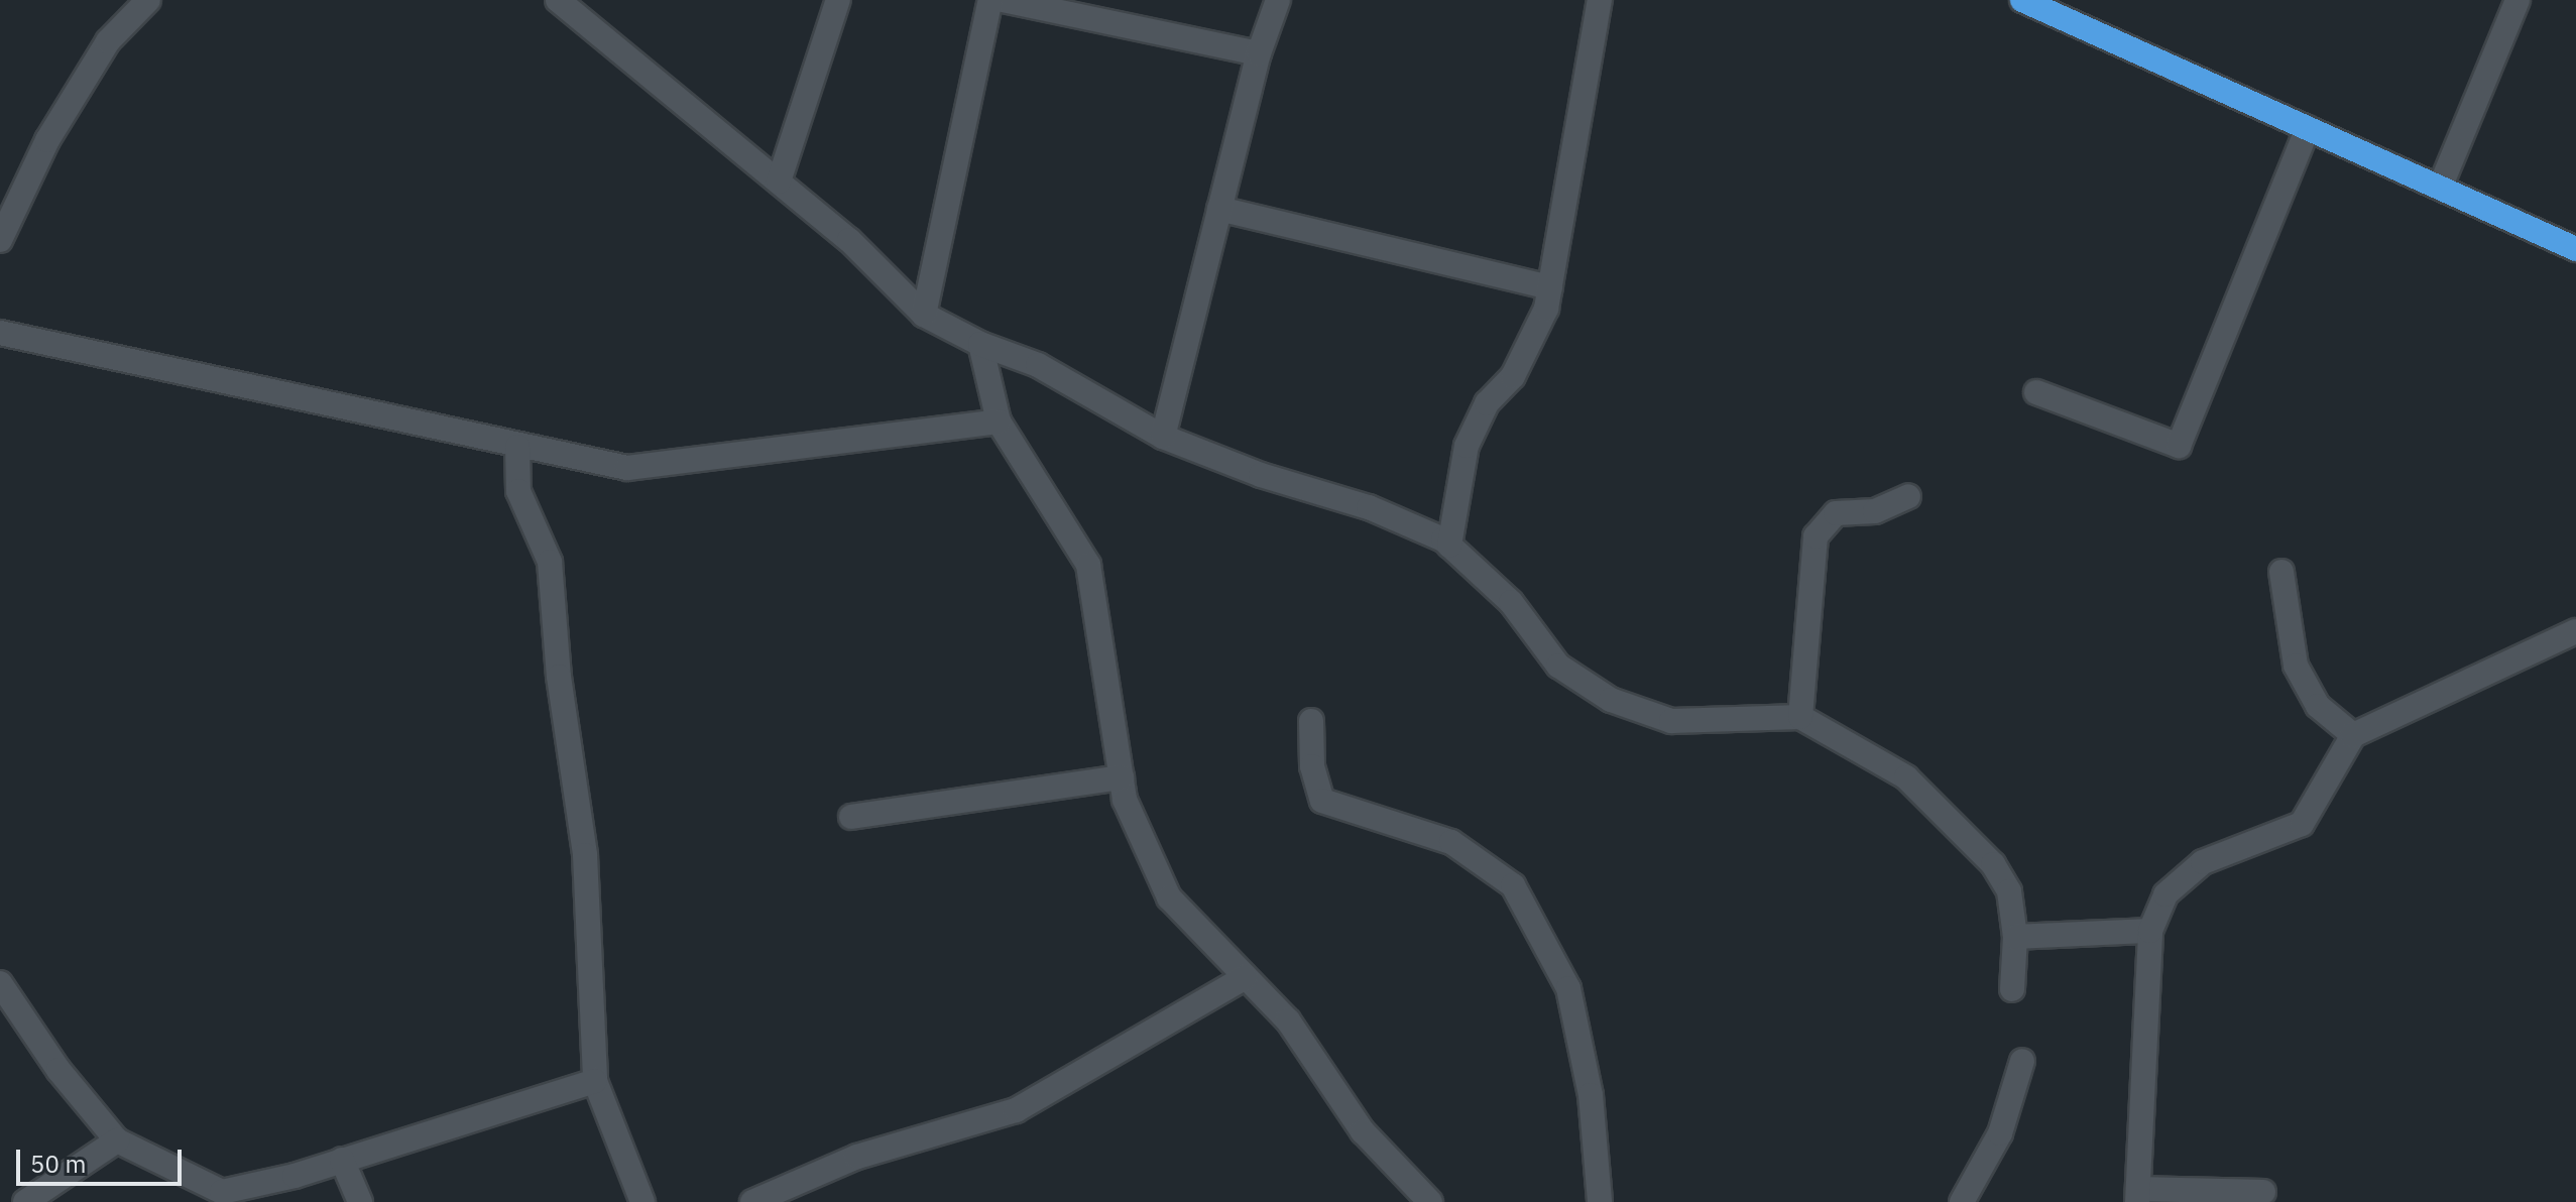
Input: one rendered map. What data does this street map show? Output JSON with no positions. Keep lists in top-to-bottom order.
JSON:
{
  "scale_bar": "50 m"
}
